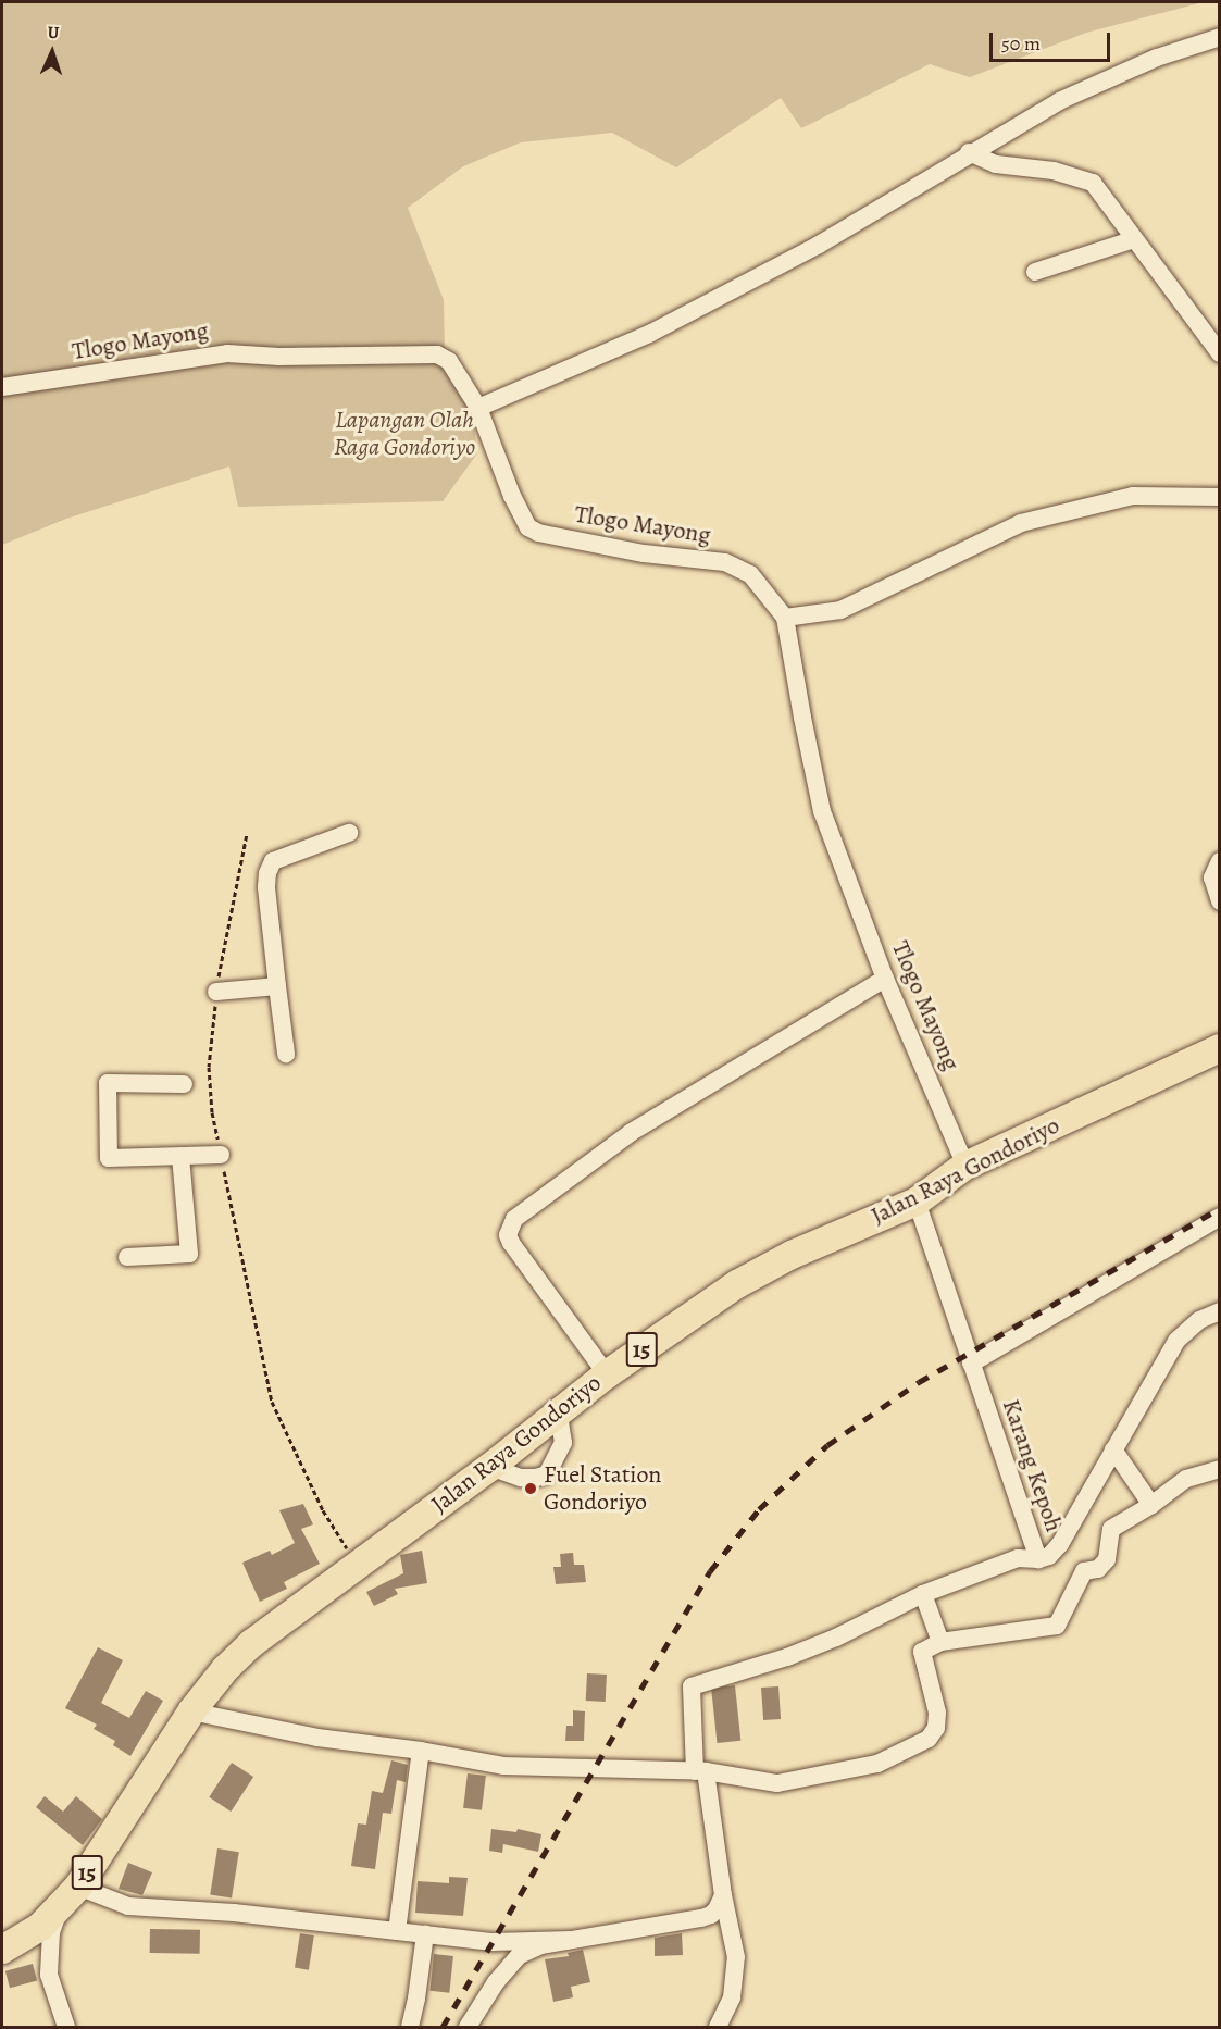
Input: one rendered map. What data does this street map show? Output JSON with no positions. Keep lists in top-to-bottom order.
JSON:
{
  "streets": {
    "highway": ["Jalan Raya Gondoriyo", "15"],
    "street": ["Tlogo Mayong", "Karang Kepoh"]
  },
  "crossings": [
    ["Tlogo Mayong", "Jalan Raya Gondoriyo"],
    ["Jalan Raya Gondoriyo", "15"],
    ["Jalan Raya Gondoriyo", "Karang Kepoh"]
  ],
  "parks": ["Lapangan Olah Raga Gondoriyo"],
  "places": ["Fuel Station Gondoriyo"],
  "scale_bar": "50 m",
  "north": "top"
}
